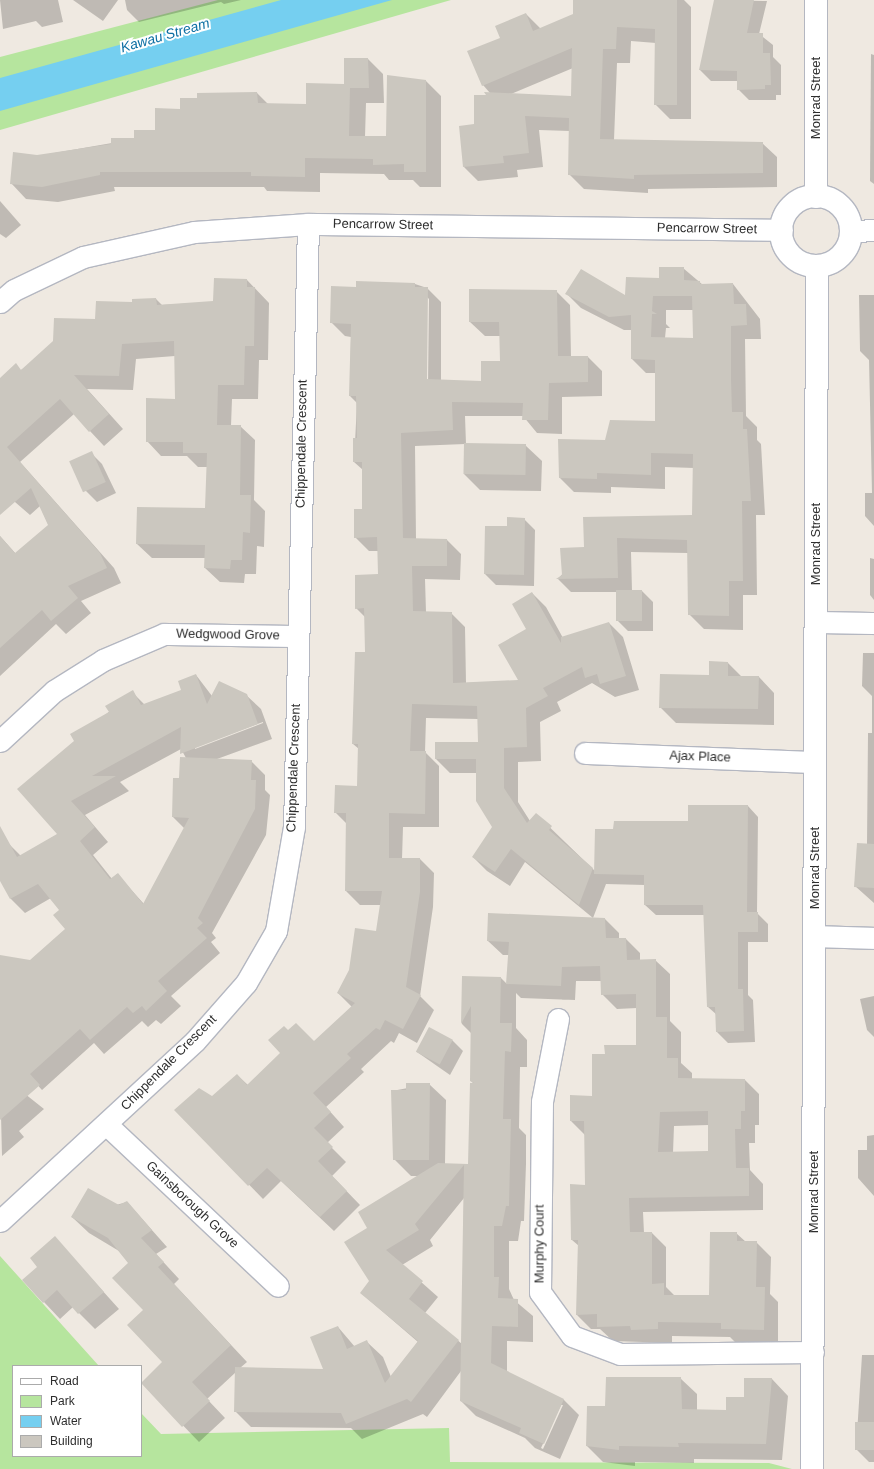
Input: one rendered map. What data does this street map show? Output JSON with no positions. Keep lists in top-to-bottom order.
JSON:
{
  "streets": {
    "street": [
      "Monrad Street",
      "Pencarrow Street",
      "Chippendale Crescent",
      "Wedgwood Grove",
      "Ajax Place",
      "Gainsborough Grove",
      "Murphy Court"
    ]
  },
  "crossings": [
    ["Monrad Street", "Pencarrow Street"],
    ["Monrad Street", "Ajax Place"],
    ["Monrad Street", "Murphy Court"],
    ["Pencarrow Street", "Chippendale Crescent"],
    ["Chippendale Crescent", "Wedgwood Grove"],
    ["Chippendale Crescent", "Gainsborough Grove"]
  ],
  "water": ["Kawau Stream"],
  "legend": [
    "Road",
    "Park",
    "Water",
    "Building"
  ]
}
